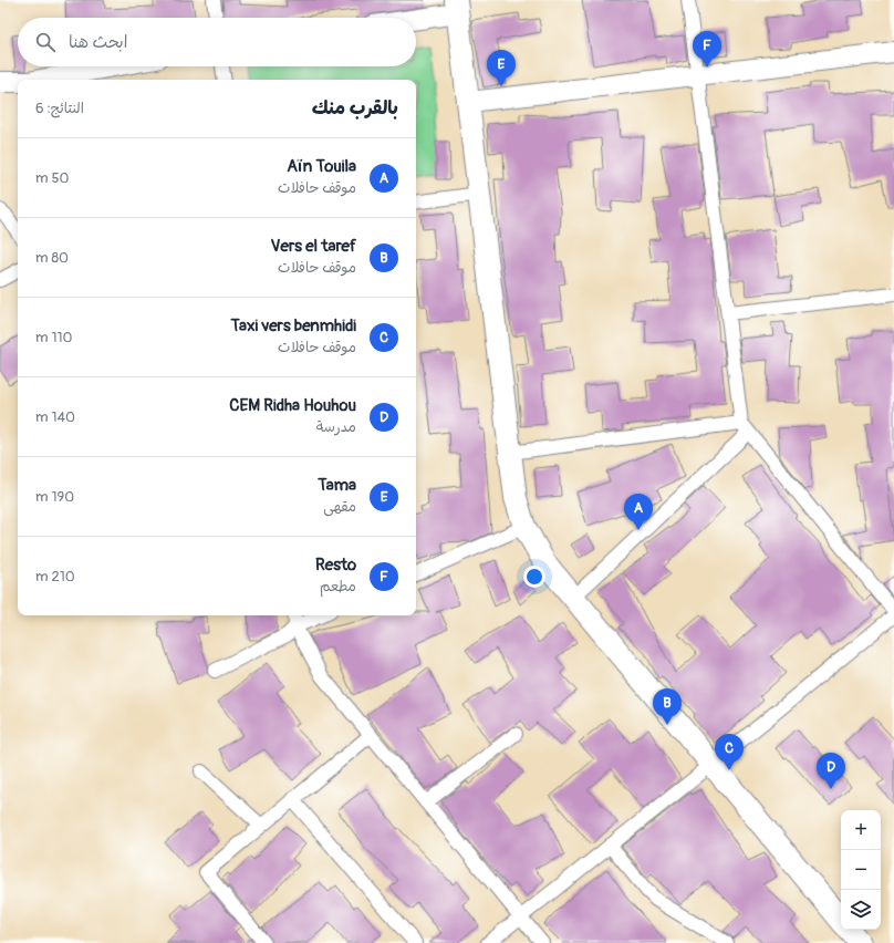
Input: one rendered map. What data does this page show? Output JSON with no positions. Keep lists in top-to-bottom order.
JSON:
{
  "page": {
    "search": "ابحث هنا",
    "pins": [
      "F",
      "E",
      "A",
      "B",
      "C",
      "D"
    ],
    "heading": ["بالقرب منك", "النتائج: 6"],
    "list": [
      {
        "mark": "A",
        "name": "Aïn Touila",
        "note": "موقف حافلات",
        "value": "50 m"
      },
      {
        "mark": "B",
        "name": "Vers el taref",
        "note": "موقف حافلات",
        "value": "80 m"
      },
      {
        "mark": "C",
        "name": "Taxi vers benmhidi",
        "note": "موقف حافلات",
        "value": "110 m"
      },
      {
        "mark": "D",
        "name": "CEM Ridha Houhou",
        "note": "مدرسة",
        "value": "140 m"
      },
      {
        "mark": "E",
        "name": "Tama",
        "note": "مقهى",
        "value": "190 m"
      },
      {
        "mark": "F",
        "name": "Resto",
        "note": "مطعم",
        "value": "210 m"
      }
    ],
    "map_buttons": ["+", "−"]
  }
}
